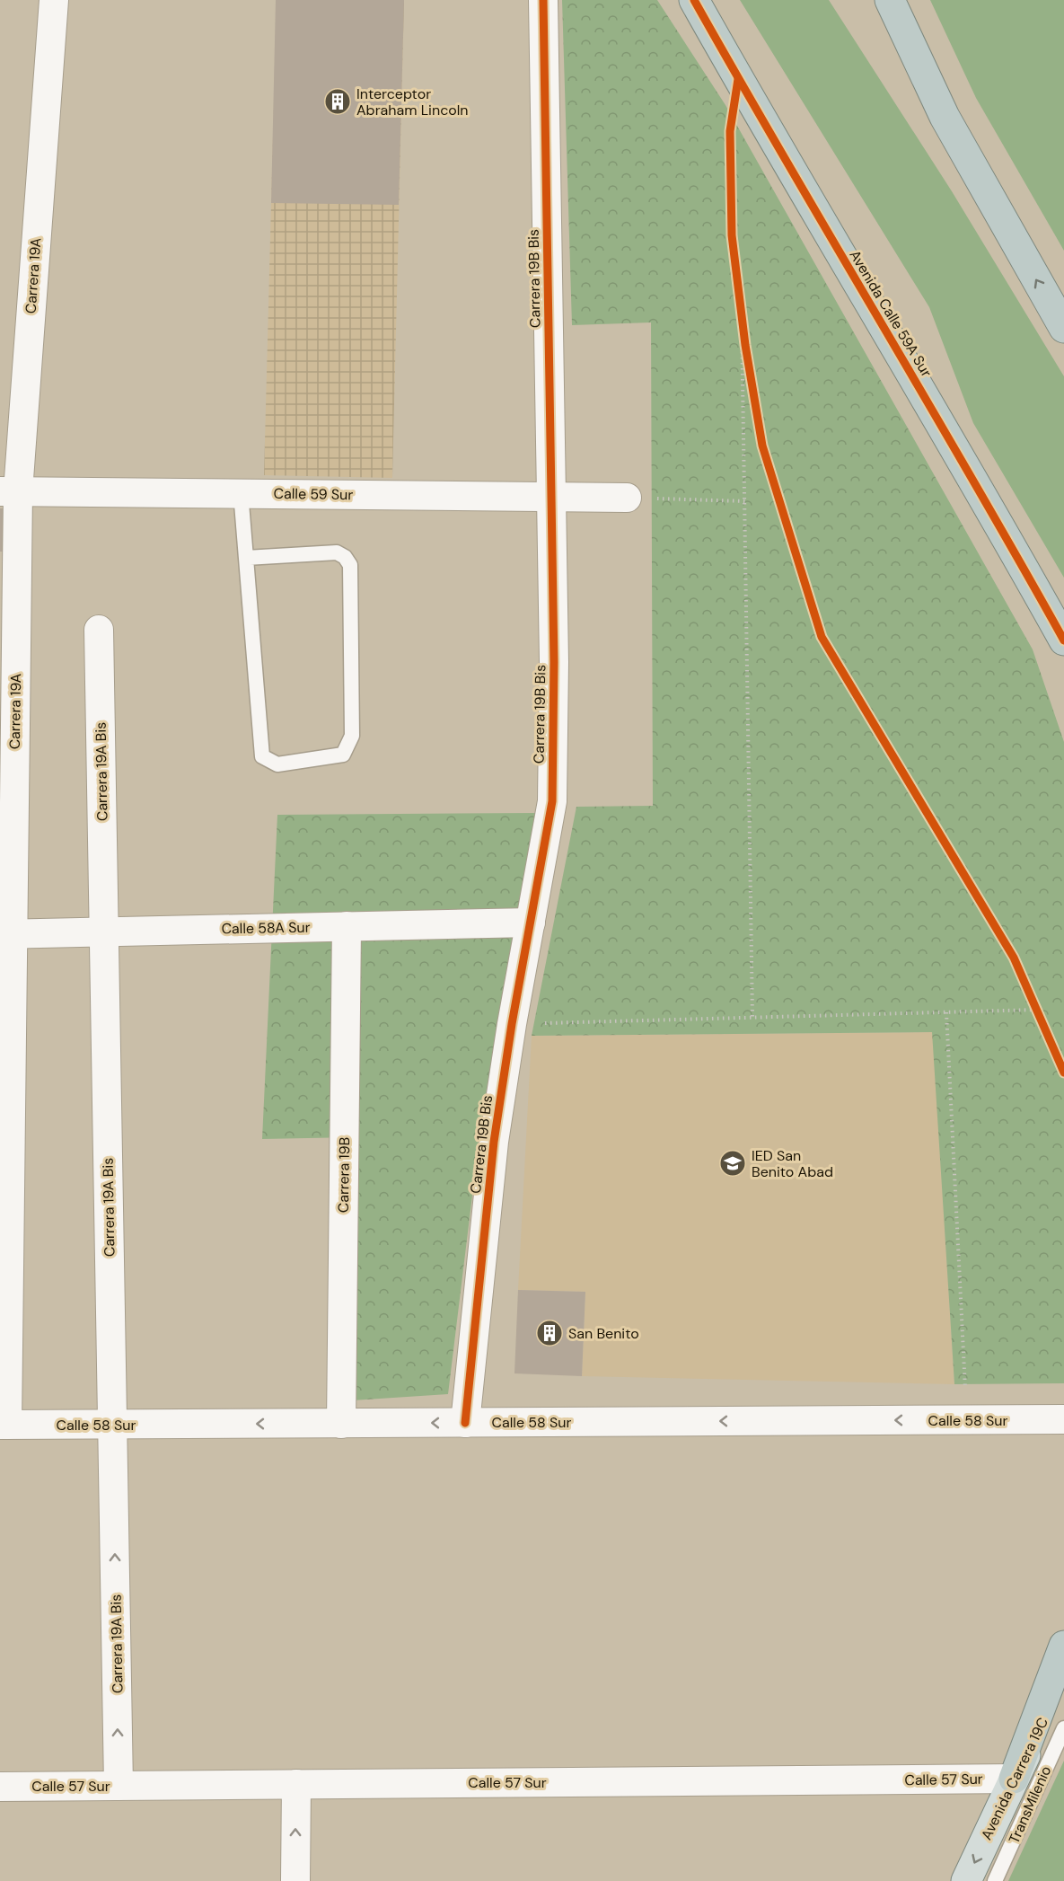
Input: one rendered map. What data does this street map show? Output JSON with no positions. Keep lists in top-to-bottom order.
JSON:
{
  "streets": {
    "highway": ["Avenida Calle 59A Sur"],
    "main road": ["Avenida Carrera 19C"],
    "street": [
      "Carrera 19A",
      "Carrera 19B Bis",
      "Calle 59 Sur",
      "Carrera 19A Bis",
      "Calle 58A Sur",
      "Carrera 19B",
      "Calle 58 Sur",
      "Calle 57 Sur"
    ],
    "lane": ["TransMilenio"]
  },
  "crossings": [
    ["Carrera 19A", "Calle 59 Sur"],
    ["Carrera 19A", "Calle 58A Sur"],
    ["Carrera 19A", "Calle 58 Sur"],
    ["Carrera 19B Bis", "Calle 59 Sur"],
    ["Carrera 19B Bis", "Calle 58A Sur"],
    ["Carrera 19B Bis", "Calle 58 Sur"],
    ["Carrera 19A Bis", "Calle 58A Sur"],
    ["Carrera 19A Bis", "Calle 58 Sur"],
    ["Carrera 19A Bis", "Calle 57 Sur"],
    ["Calle 58A Sur", "Carrera 19B"],
    ["Carrera 19B", "Calle 58 Sur"],
    ["Avenida Carrera 19C", "Calle 57 Sur"]
  ],
  "one_way": ["Calle 58 Sur", "Avenida Carrera 19C"],
  "places": {
    "building": ["Interceptor Abraham Lincoln", "San Benito"],
    "school or university": ["IED San Benito Abad"]
  }
}
